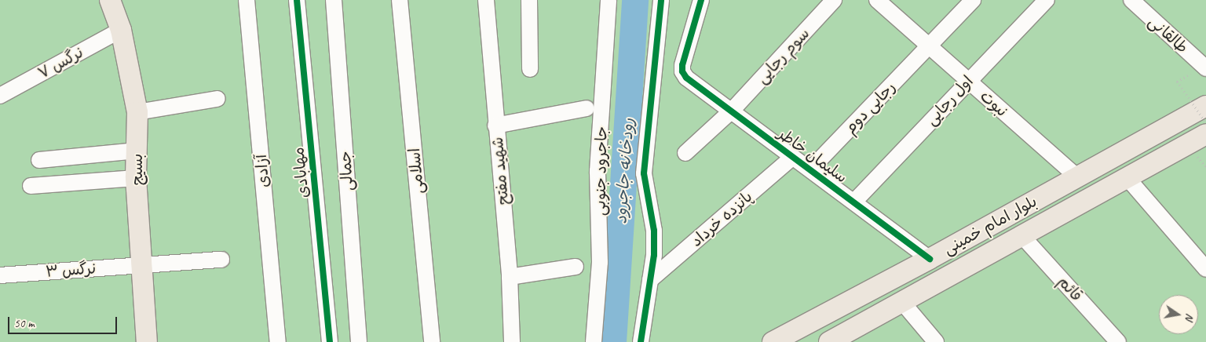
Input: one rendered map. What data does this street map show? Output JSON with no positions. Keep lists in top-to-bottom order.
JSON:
{
  "streets": {
    "main road": ["بسیج", "بلوار امام خمینی"],
    "street": [
      "طالقانی",
      "سوم رجایی",
      "نرگس ۷",
      "اول رجایی",
      "نبوت",
      "رجایی دوم",
      "سلیمان خاطر",
      "آزادی",
      "جمالی",
      "اسلامی",
      "شهید مفتح",
      "جاجرود جنوبی",
      "مهابادی",
      "پانزده خرداد",
      "نرگس ۳",
      "قائم"
    ]
  },
  "crossings": [
    ["سوم رجایی", "سلیمان خاطر"],
    ["نرگس ۷", "بسیج"],
    ["اول رجایی", "نبوت"],
    ["اول رجایی", "سلیمان خاطر"],
    ["نبوت", "رجایی دوم"],
    ["نبوت", "بلوار امام خمینی"],
    ["رجایی دوم", "سلیمان خاطر"],
    ["سلیمان خاطر", "پانزده خرداد"],
    ["سلیمان خاطر", "بلوار امام خمینی"],
    ["بسیج", "نرگس ۳"],
    ["بلوار امام خمینی", "قائم"]
  ],
  "water": ["رودخانه جاجرود"],
  "scale_bar": "50 m",
  "north": "right"
}
